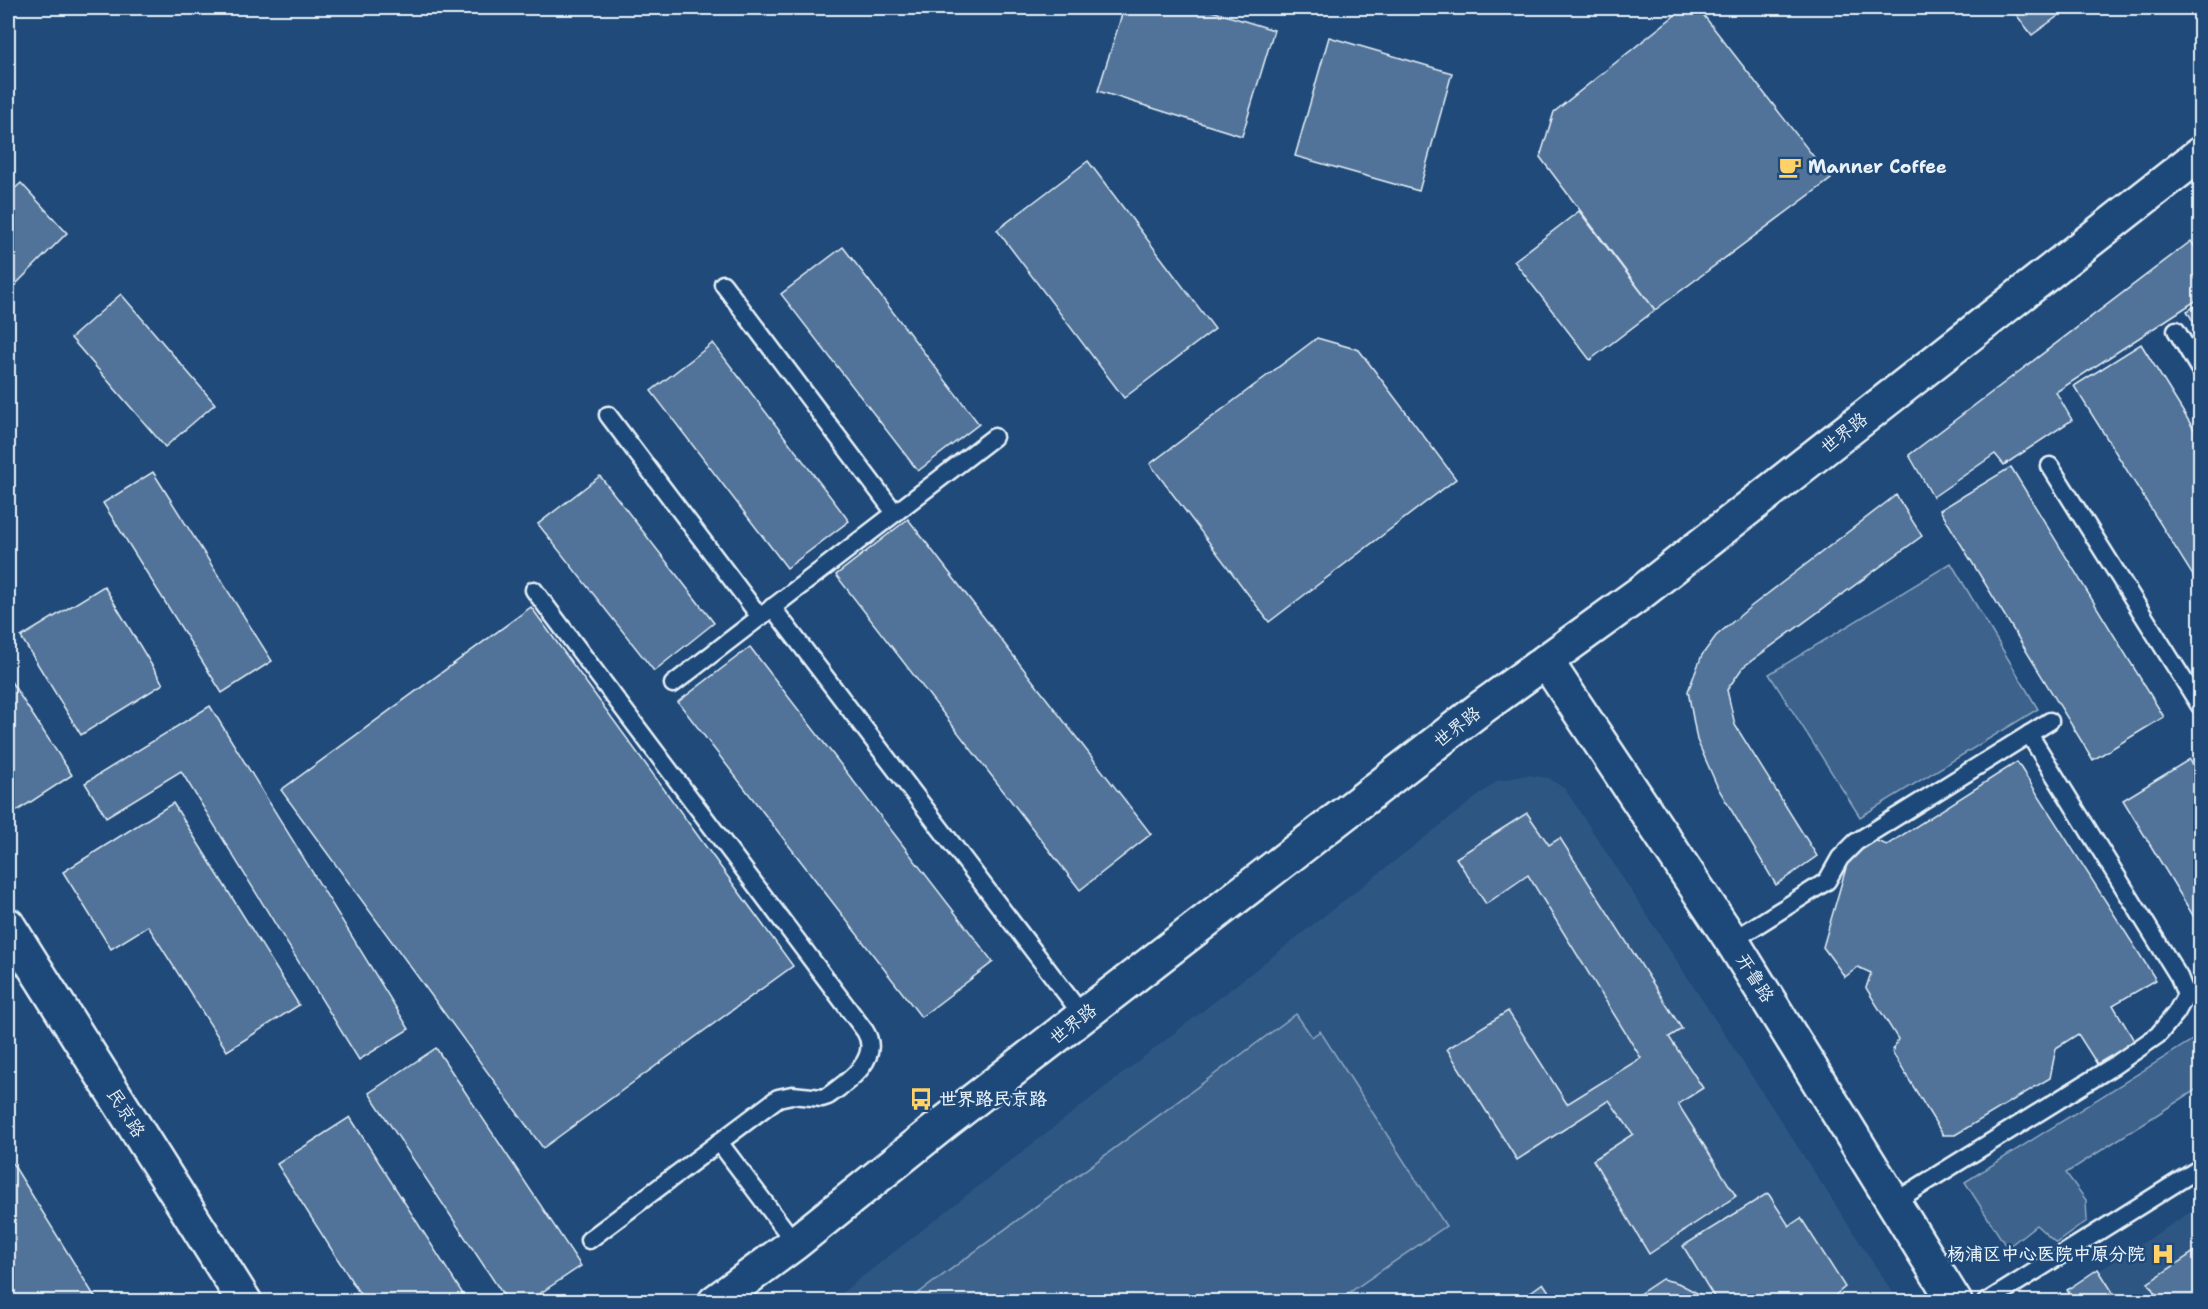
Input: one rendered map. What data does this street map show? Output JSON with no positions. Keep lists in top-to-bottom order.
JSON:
{
  "streets": {
    "street": ["世界路", "开鲁路", "民京路"]
  },
  "crossings": [
    ["世界路", "开鲁路"]
  ],
  "places": {
    "cafe": ["Manner Coffee"],
    "bus stop": ["世界路民京路"],
    "hospital": ["杨浦区中心医院中原分院"]
  }
}
